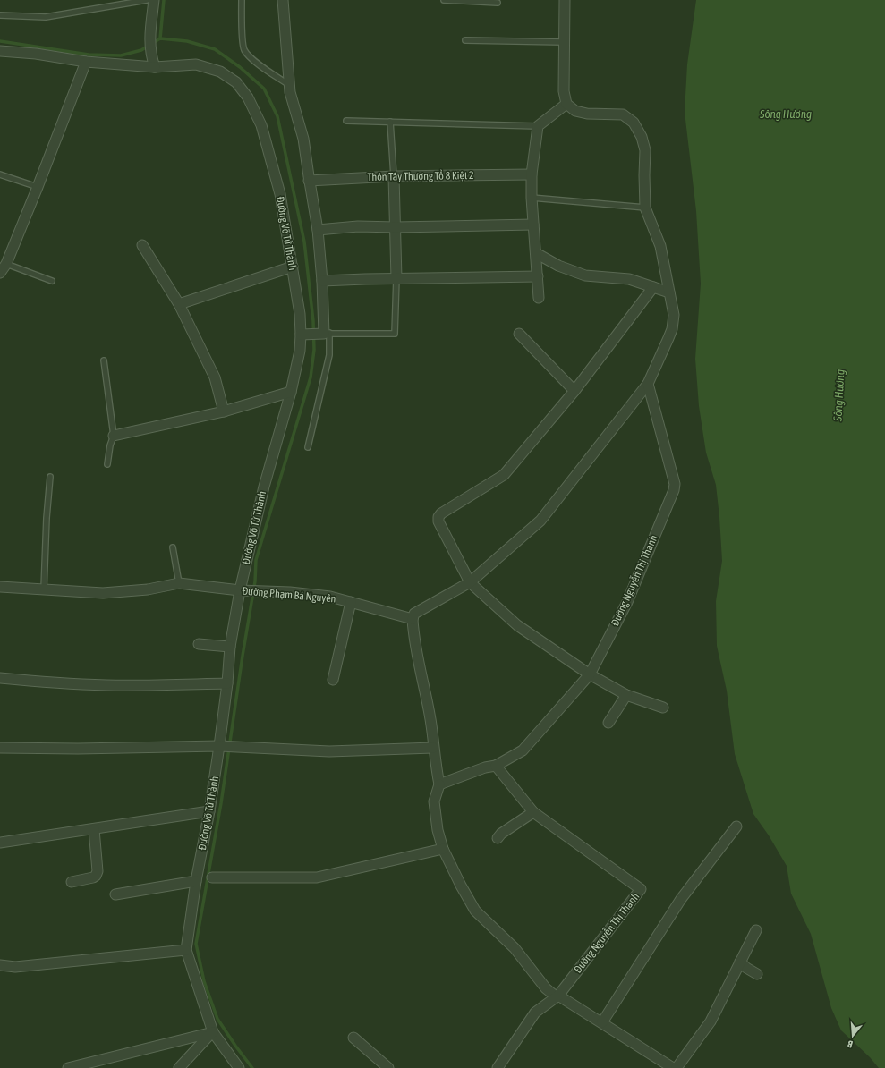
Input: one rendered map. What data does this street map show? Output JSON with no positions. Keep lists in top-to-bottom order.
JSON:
{
  "streets": {
    "street": [
      "Thôn Tây Thượng Tổ 8 Kiệt 2",
      "Đường Võ Tử Thành",
      "Đường Nguyễn Thị Thanh",
      "Đường Phạm Bá Nguyên"
    ]
  },
  "crossings": [
    ["Đường Võ Tử Thành", "Đường Phạm Bá Nguyên"]
  ],
  "water": ["Sông Hương"],
  "north": "bottom"
}
